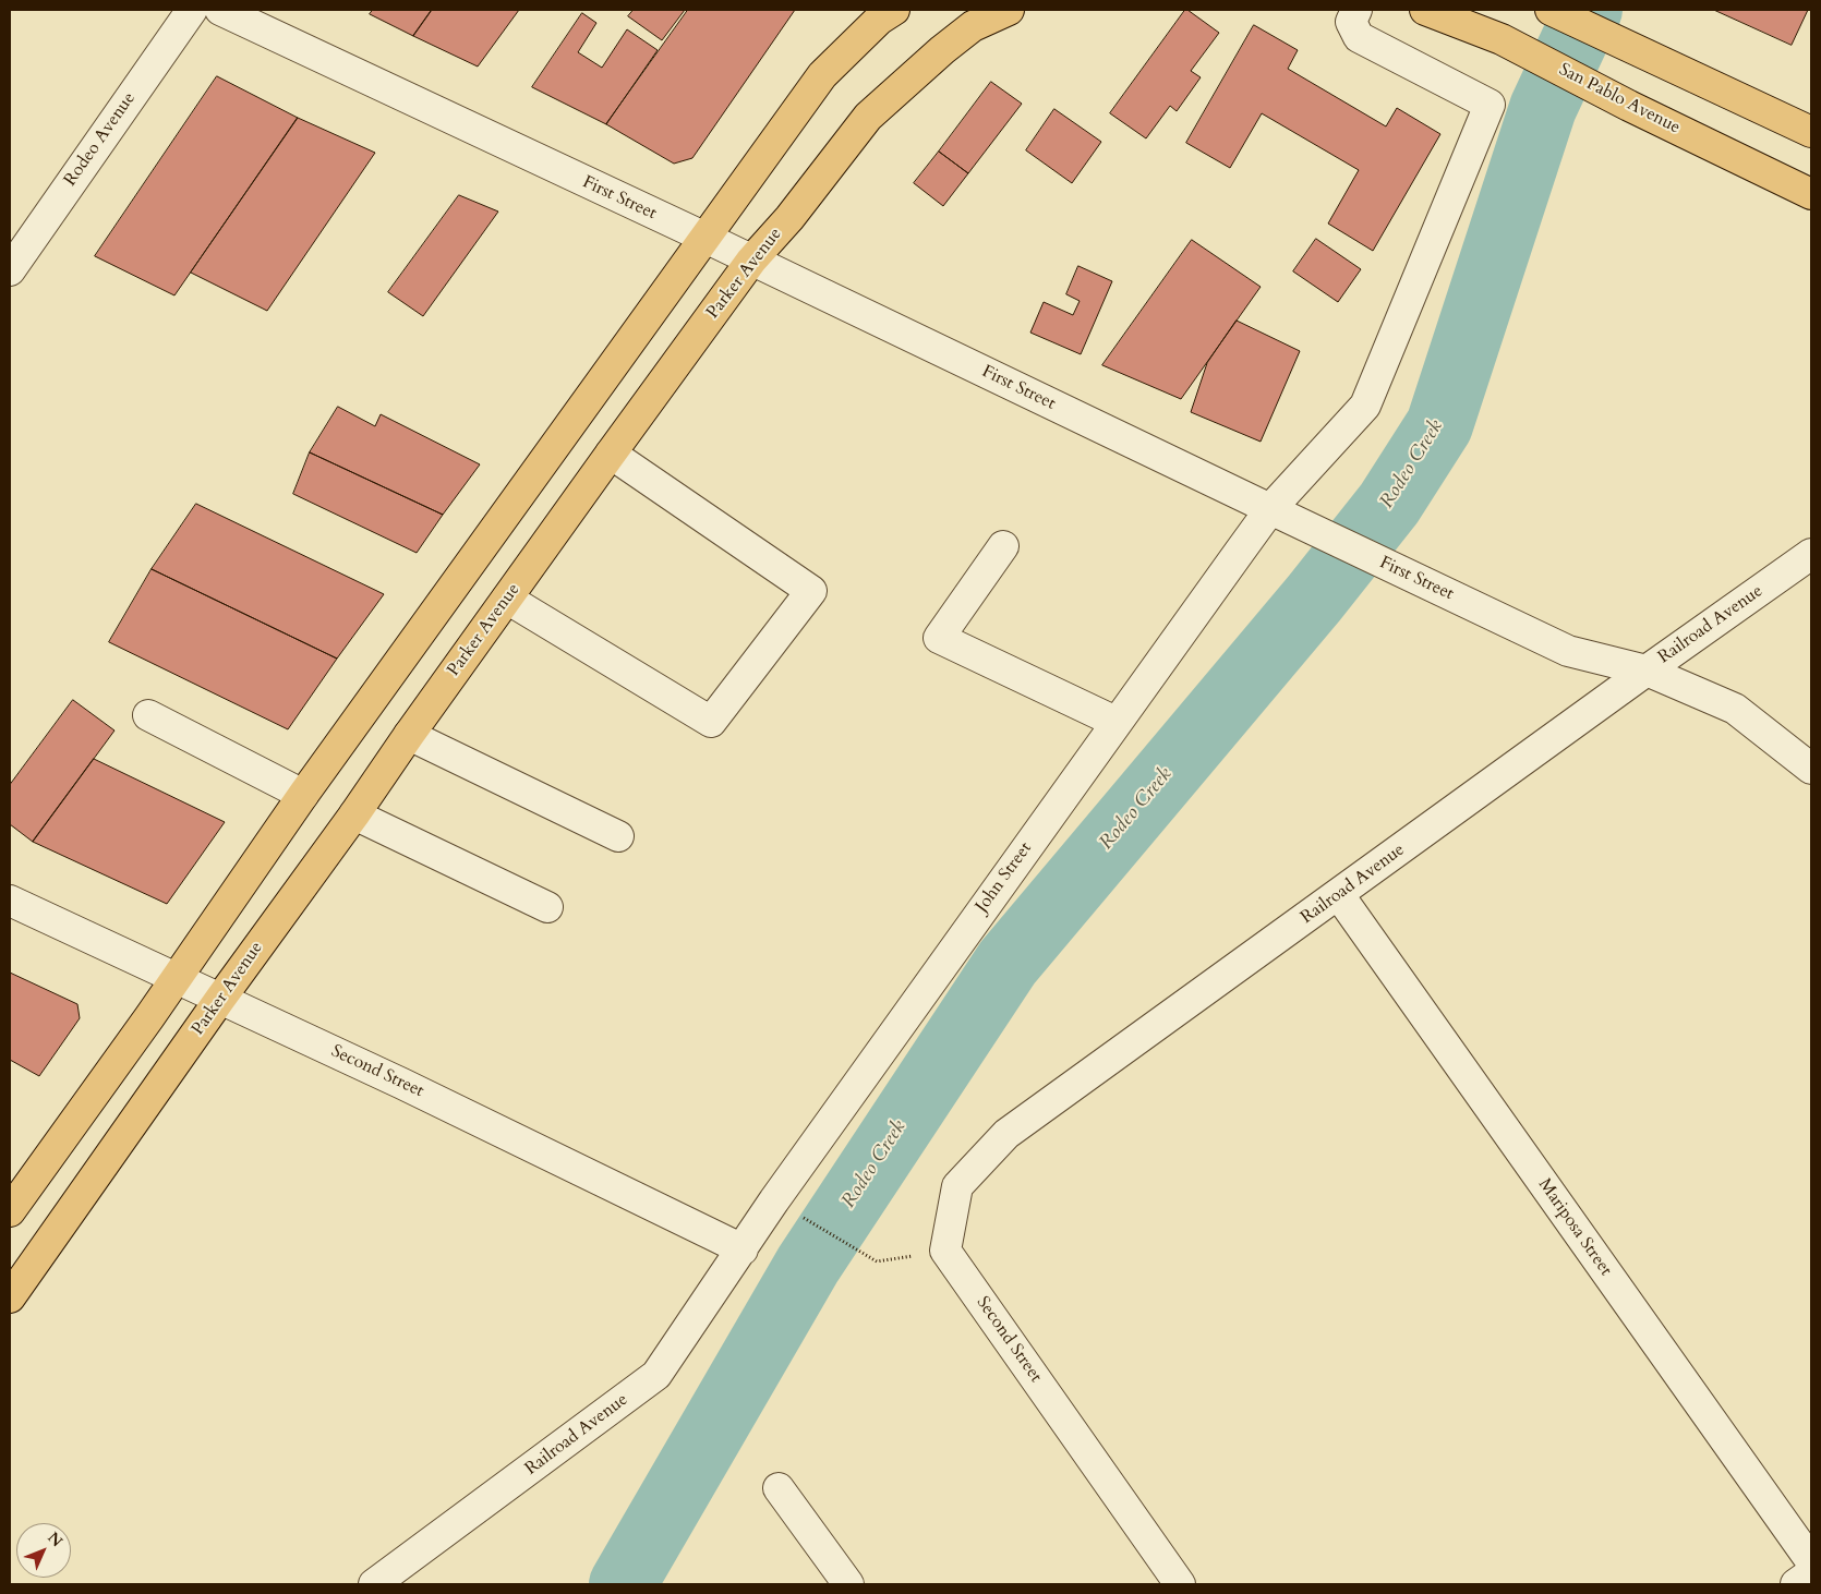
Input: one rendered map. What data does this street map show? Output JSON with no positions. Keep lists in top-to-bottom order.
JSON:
{
  "streets": {
    "main road": ["San Pablo Avenue", "Parker Avenue"],
    "street": [
      "Rodeo Avenue",
      "First Street",
      "Railroad Avenue",
      "John Street",
      "Second Street",
      "Mariposa Street"
    ]
  },
  "crossings": [
    ["First Street", "Parker Avenue"],
    ["First Street", "Railroad Avenue"],
    ["First Street", "John Street"],
    ["Parker Avenue", "Second Street"],
    ["Railroad Avenue", "John Street"],
    ["Railroad Avenue", "Second Street"],
    ["Railroad Avenue", "Mariposa Street"],
    ["John Street", "Second Street"]
  ],
  "water": ["Rodeo Creek"],
  "north": "top right"
}
